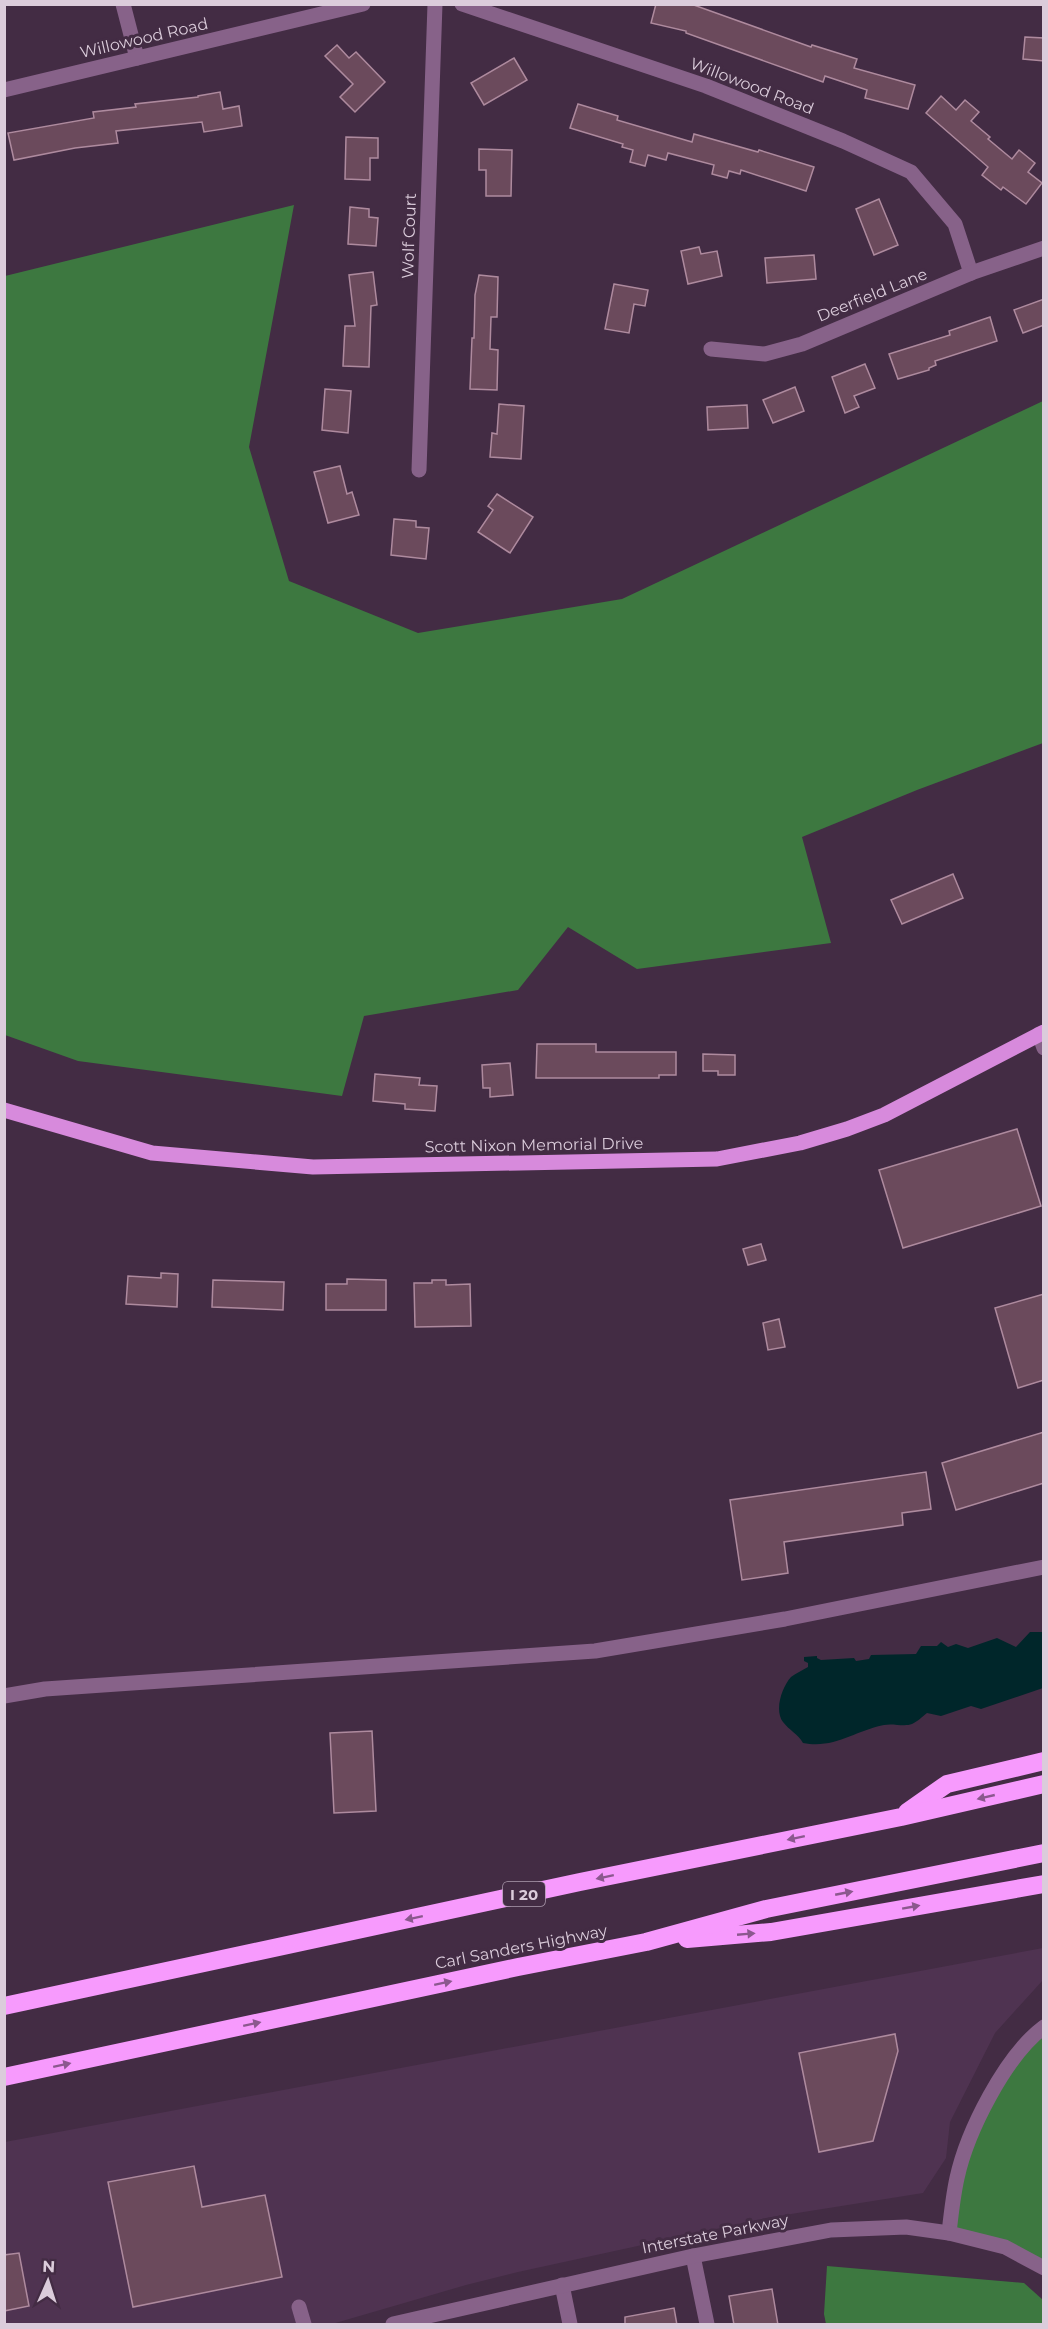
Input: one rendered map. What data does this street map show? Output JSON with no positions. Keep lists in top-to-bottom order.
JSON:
{
  "streets": {
    "highway": ["I 20", "Carl Sanders Highway"],
    "main road": ["Scott Nixon Memorial Drive"],
    "street": [
      "Willowood Road",
      "Wolf Court",
      "Deerfield Lane",
      "Interstate Parkway"
    ]
  },
  "crossings": [
    ["Willowood Road", "Deerfield Lane"]
  ],
  "north": "top"
}
